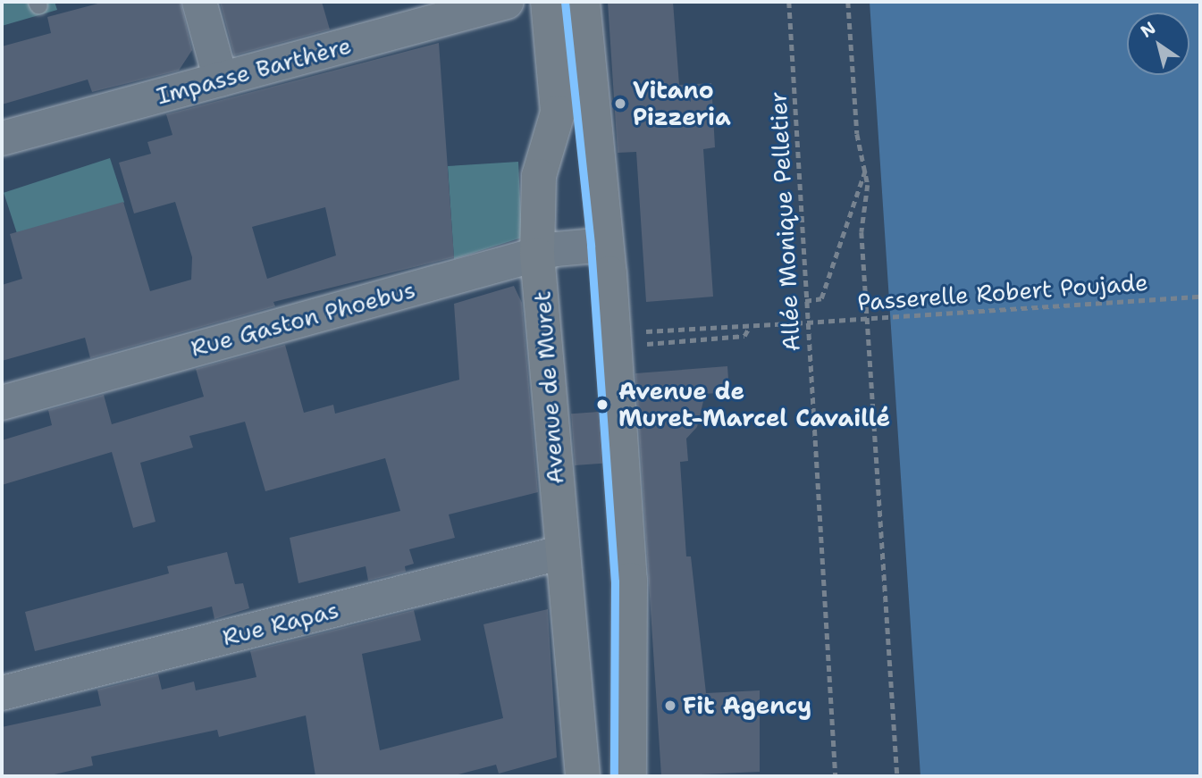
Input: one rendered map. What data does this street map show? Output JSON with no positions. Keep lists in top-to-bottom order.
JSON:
{
  "streets": {
    "main road": ["Avenue de Muret"],
    "street": ["Impasse Barthère", "Rue Gaston Phoebus", "Rue Rapas"],
    "path": ["Allée Monique Pelletier", "Passerelle Robert Poujade"]
  },
  "crossings": [
    ["Allée Monique Pelletier", "Passerelle Robert Poujade"],
    ["Rue Gaston Phoebus", "Avenue de Muret"],
    ["Avenue de Muret", "Rue Rapas"]
  ],
  "places": ["Vitano Pizzeria", "Avenue de Muret-Marcel Cavaillé", "Fit Agency"],
  "north": "top left"
}
